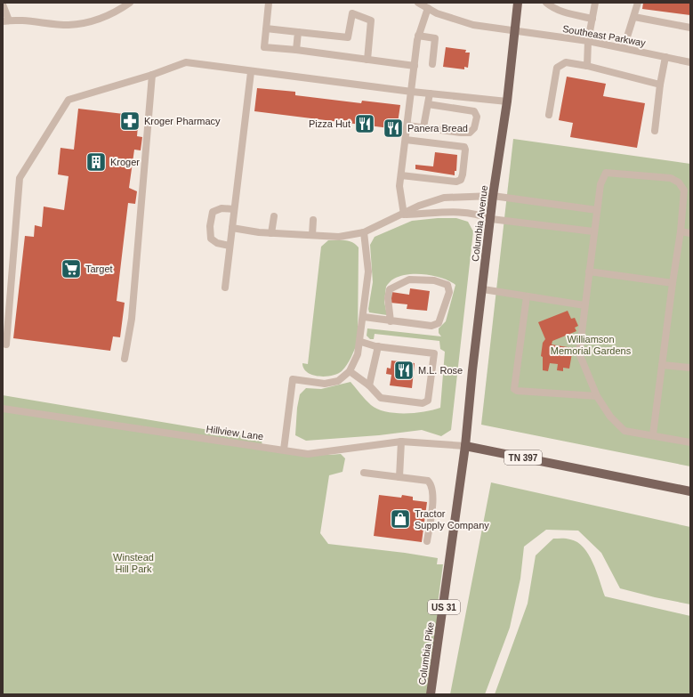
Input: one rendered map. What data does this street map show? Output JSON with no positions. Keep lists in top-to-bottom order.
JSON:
{
  "streets": {
    "main road": [
      "Columbia Avenue",
      "TN 397",
      "US 31",
      "Columbia Pike"
    ],
    "street": ["Southeast Parkway", "Hillview Lane"]
  },
  "crossings": [
    ["Southeast Parkway", "Columbia Avenue"],
    ["Columbia Avenue", "Hillview Lane"],
    ["Columbia Avenue", "TN 397"],
    ["Columbia Avenue", "Columbia Pike"],
    ["Hillview Lane", "TN 397"],
    ["Hillview Lane", "Columbia Pike"],
    ["TN 397", "Columbia Pike"]
  ],
  "parks": ["Williamson Memorial Gardens", "Winstead Hill Park"],
  "places": {
    "pharmacy": ["Kroger Pharmacy"],
    "restaurant": ["Pizza Hut", "Panera Bread", "M.L. Rose"],
    "building": ["Kroger"],
    "supermarket": ["Target"],
    "shop": ["Tractor Supply Company"]
  }
}
